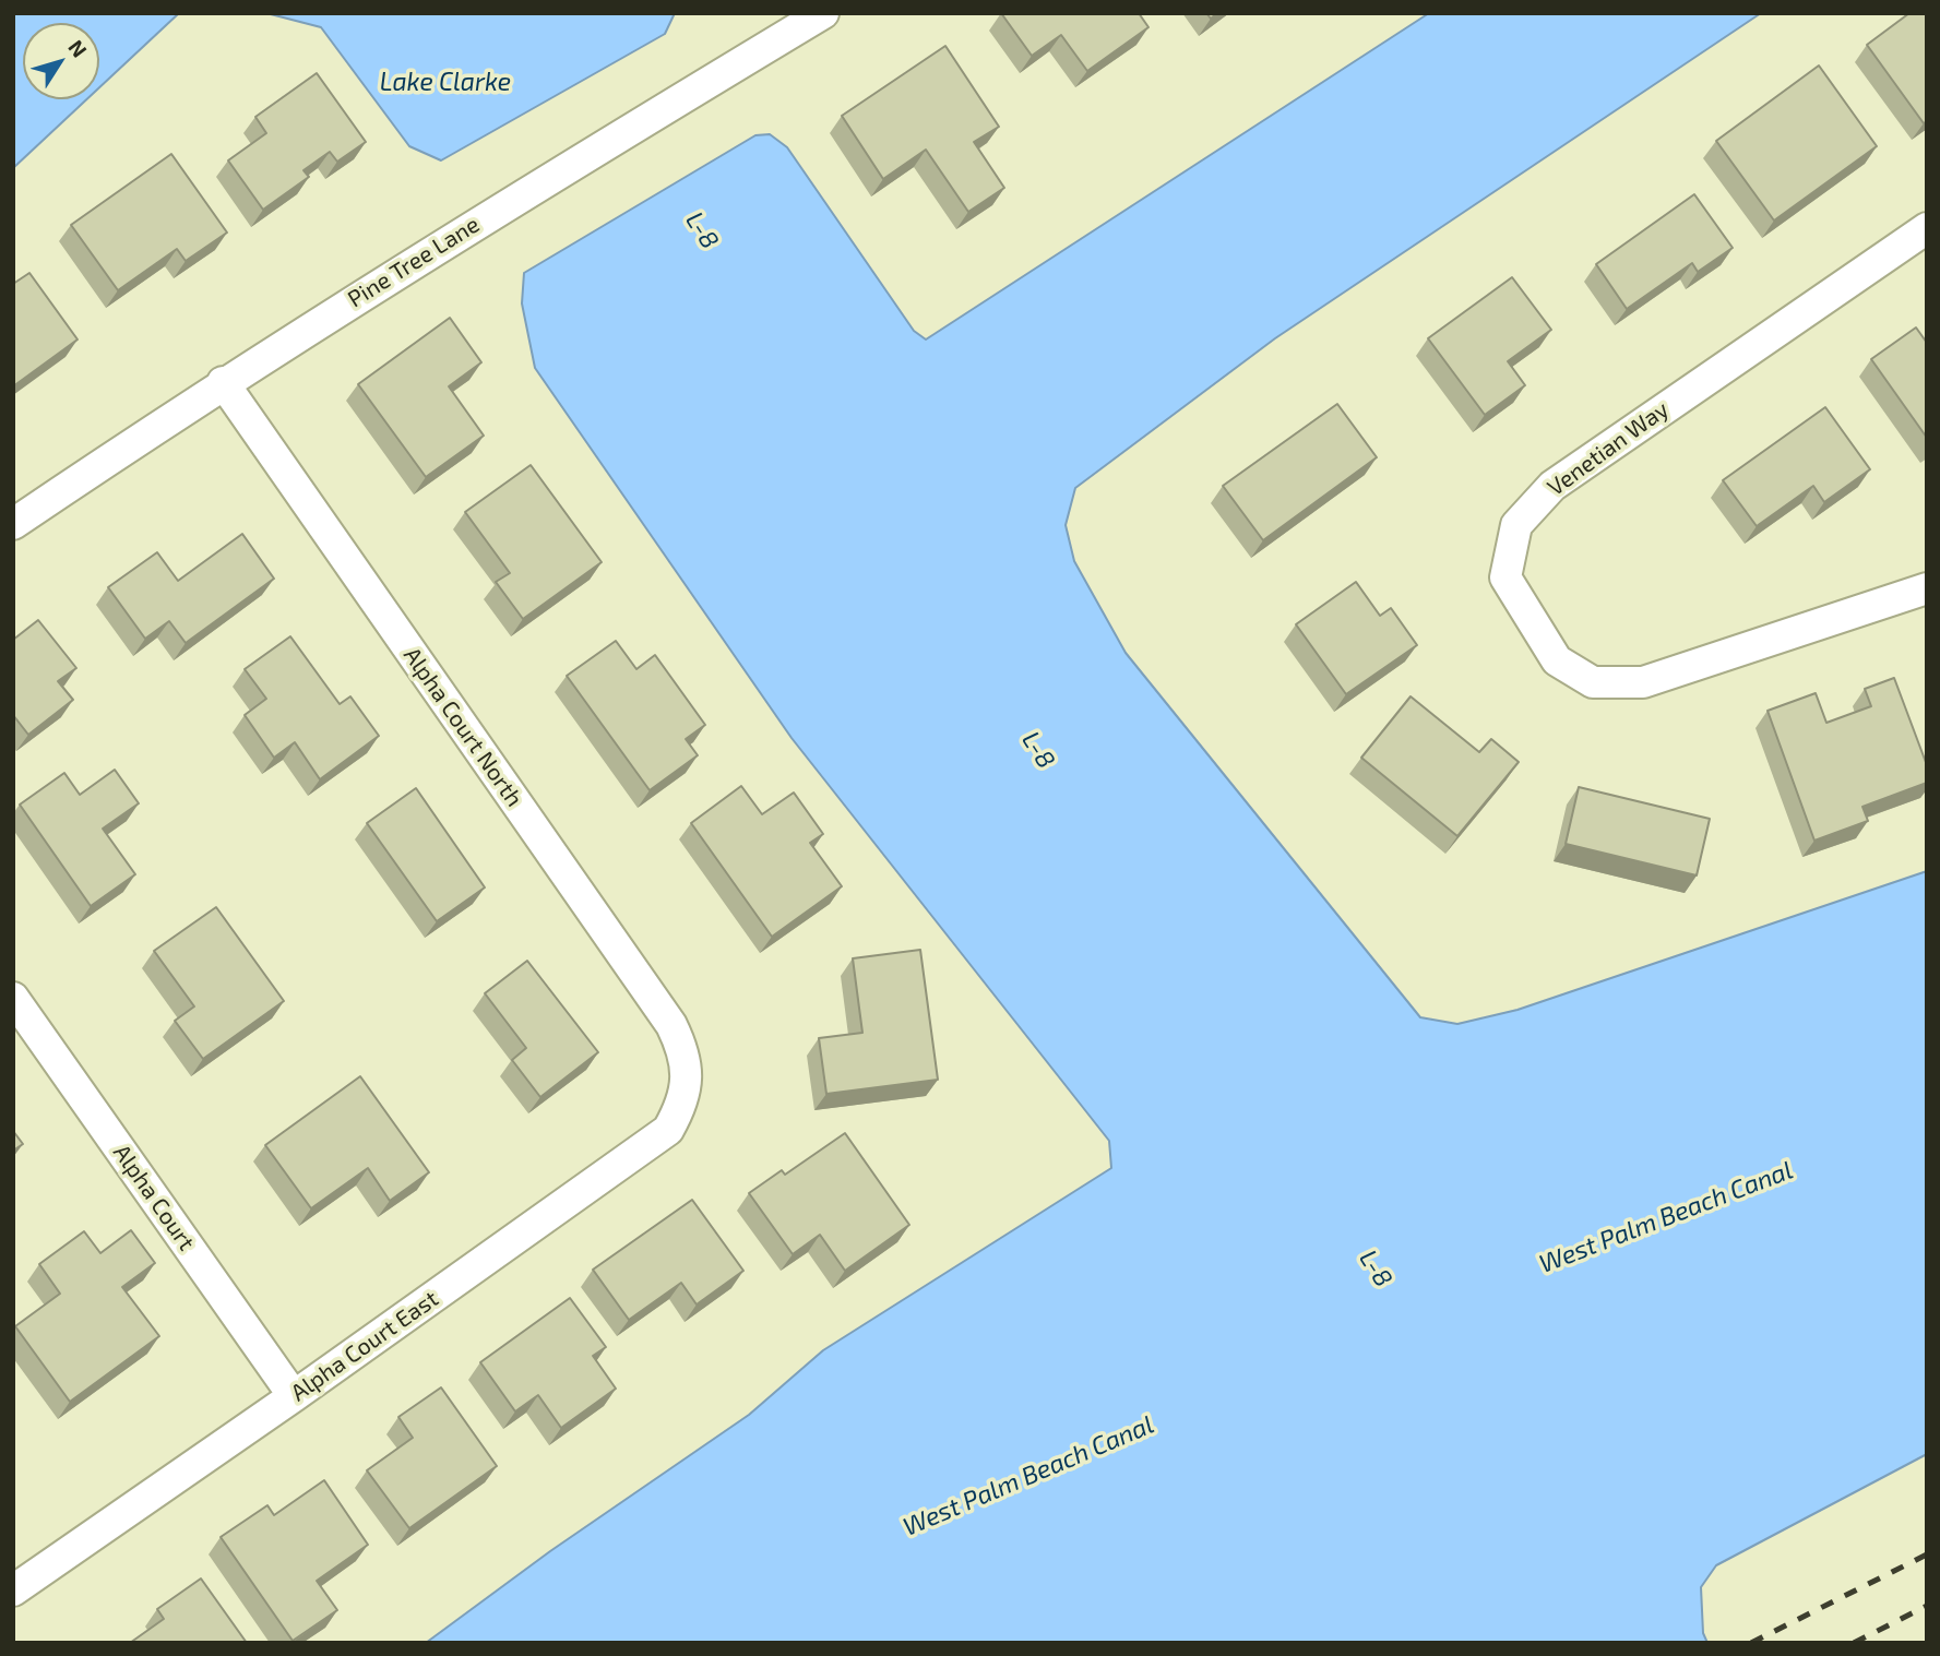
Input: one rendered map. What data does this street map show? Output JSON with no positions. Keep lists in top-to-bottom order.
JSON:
{
  "streets": {
    "street": [
      "Pine Tree Lane",
      "Venetian Way",
      "Alpha Court North",
      "Alpha Court",
      "Alpha Court East"
    ]
  },
  "crossings": [
    ["Pine Tree Lane", "Alpha Court North"],
    ["Alpha Court North", "Alpha Court East"],
    ["Alpha Court", "Alpha Court East"]
  ],
  "water": ["Lake Clarke", "L-8", "West Palm Beach Canal"],
  "north": "top right"
}
